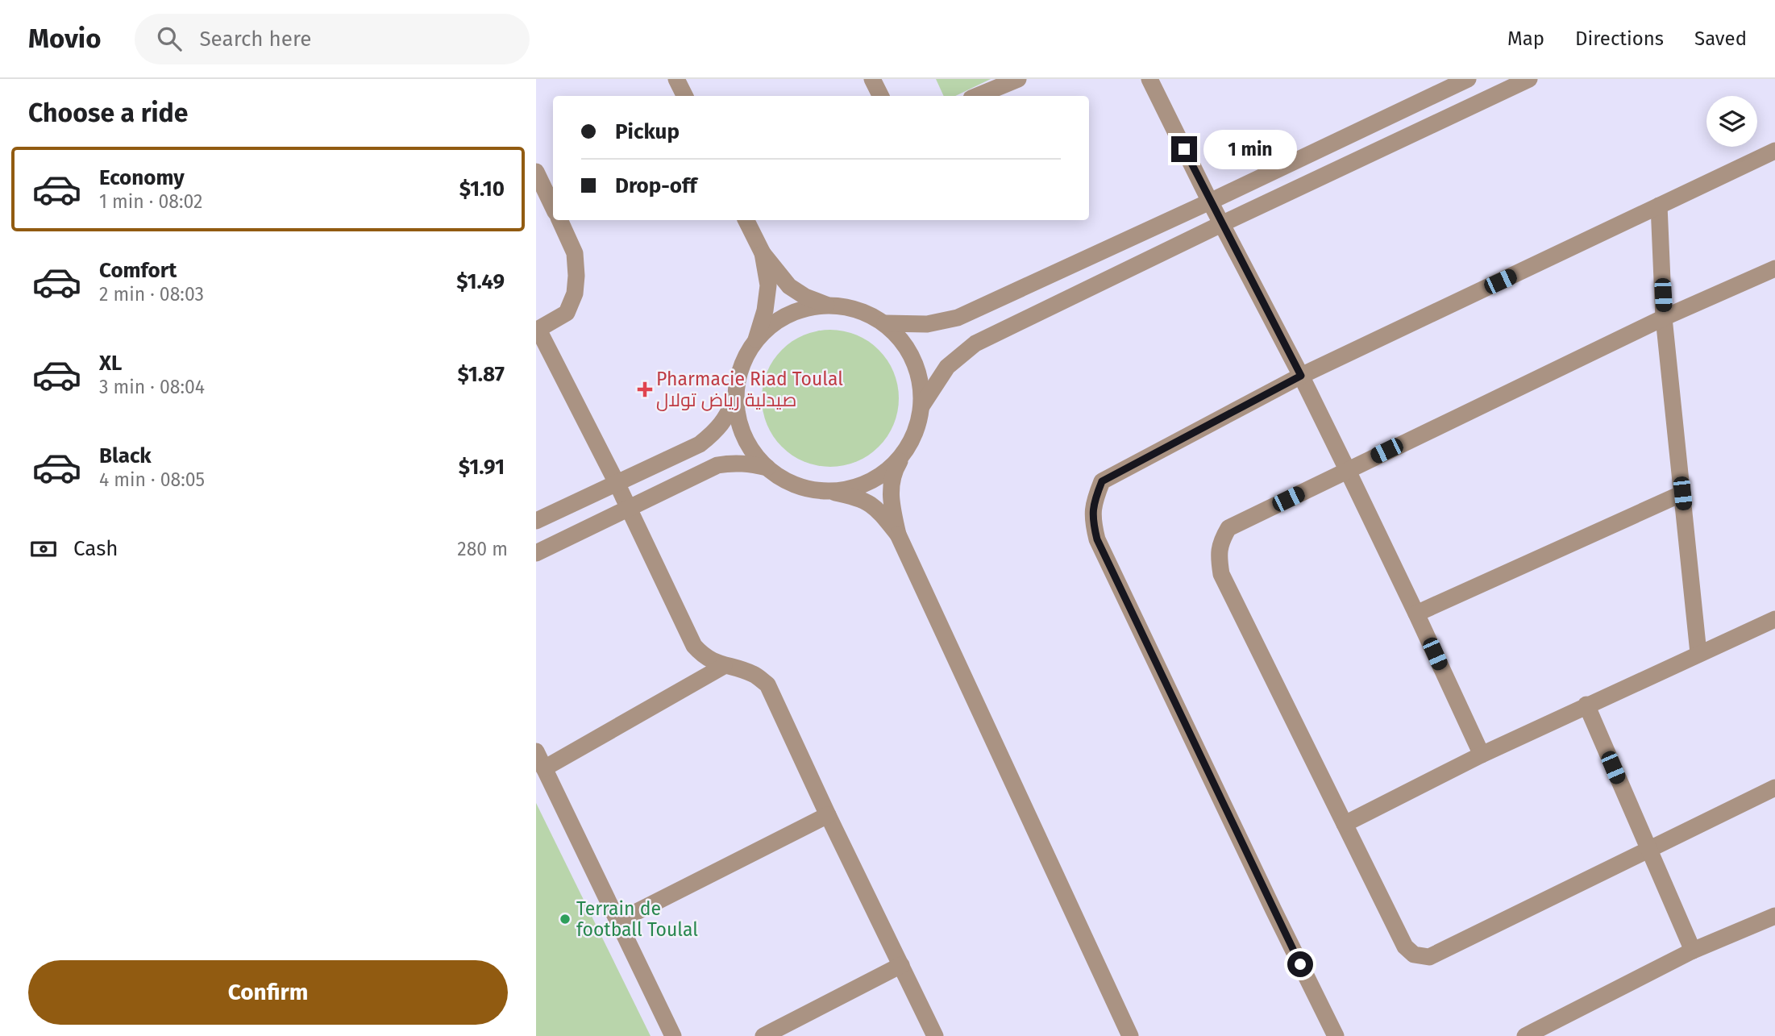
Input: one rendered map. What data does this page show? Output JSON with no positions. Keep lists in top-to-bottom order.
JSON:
{
  "places": {
    "health": ["Pharmacie Riad Toulal صيدلية رياض تولال"],
    "other": ["Terrain de football Toulal"]
  },
  "page": {
    "header": "Movio",
    "search": "Search here",
    "nav": ["Map", "Directions", "Saved"],
    "heading": "Choose a ride",
    "banner": ["Pickup", "Drop-off"],
    "bubble": "1 min",
    "list": [
      {
        "name": "Economy",
        "note": "1 min · 08:02",
        "value": "$1.10"
      },
      {
        "name": "Comfort",
        "note": "2 min · 08:03",
        "value": "$1.49"
      },
      {
        "name": "XL",
        "note": "3 min · 08:04",
        "value": "$1.87"
      },
      {
        "name": "Black",
        "note": "4 min · 08:05",
        "value": "$1.91"
      }
    ],
    "pay": ["Cash", "280 m"],
    "buttons": "Confirm"
  }
}
